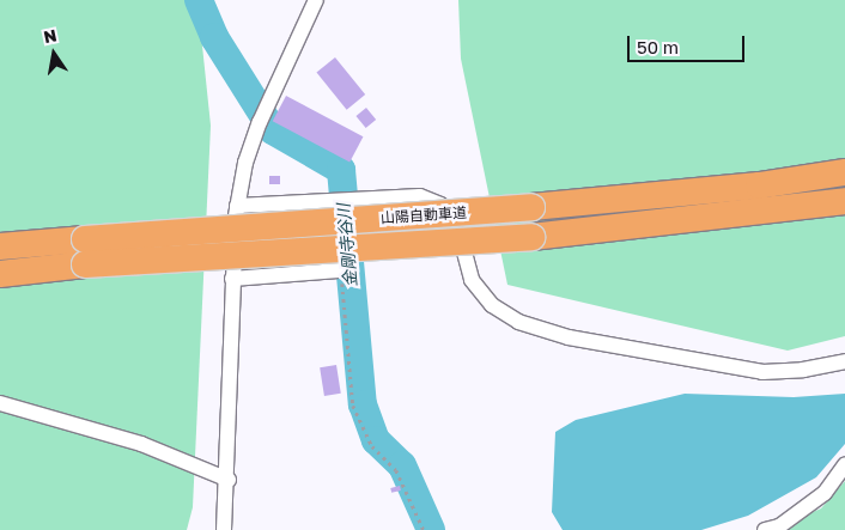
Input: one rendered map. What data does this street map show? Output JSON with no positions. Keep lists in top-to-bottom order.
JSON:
{
  "streets": {
    "highway": ["山陽自動車道"]
  },
  "water": ["金剛寺谷川"],
  "scale_bar": "50 m",
  "north": "top"
}
